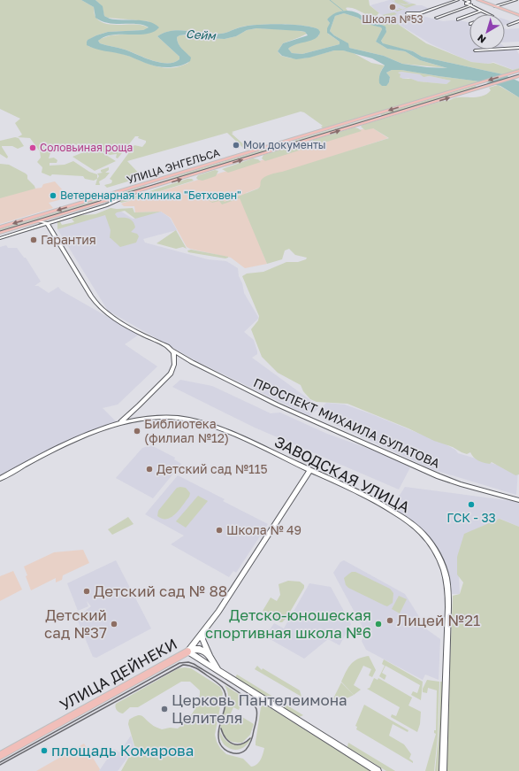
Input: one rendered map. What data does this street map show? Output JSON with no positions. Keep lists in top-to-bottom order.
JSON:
{
  "streets": {
    "main road": ["УЛИЦА ЭНГЕЛЬСА", "УЛИЦА ДЕЙНЕКИ"],
    "street": ["ПРОСПЕКТ МИХАИЛА БУЛАТОВА", "ЗАВОДСКАЯ УЛИЦА"]
  },
  "crossings": [
    ["ЗАВОДСКАЯ УЛИЦА", "УЛИЦА ДЕЙНЕКИ"]
  ],
  "water": ["Сейм"],
  "places": [
    "Школа №53",
    "Мои документы",
    "Соловьиная роща",
    "Ветеренарная клиника \"Бетховен\"",
    "Гарантия",
    "Библиотека (филиал №12)",
    "Детский сад №115",
    "ГСК - 33",
    "Школа № 49",
    "Детский сад № 88",
    "Лицей №21",
    "Детский сад №37",
    "Детско-юношеская спортивная школа №6",
    "Церковь Пантелеимона Целителя",
    "площадь Комарова"
  ],
  "north": "bottom left"
}
